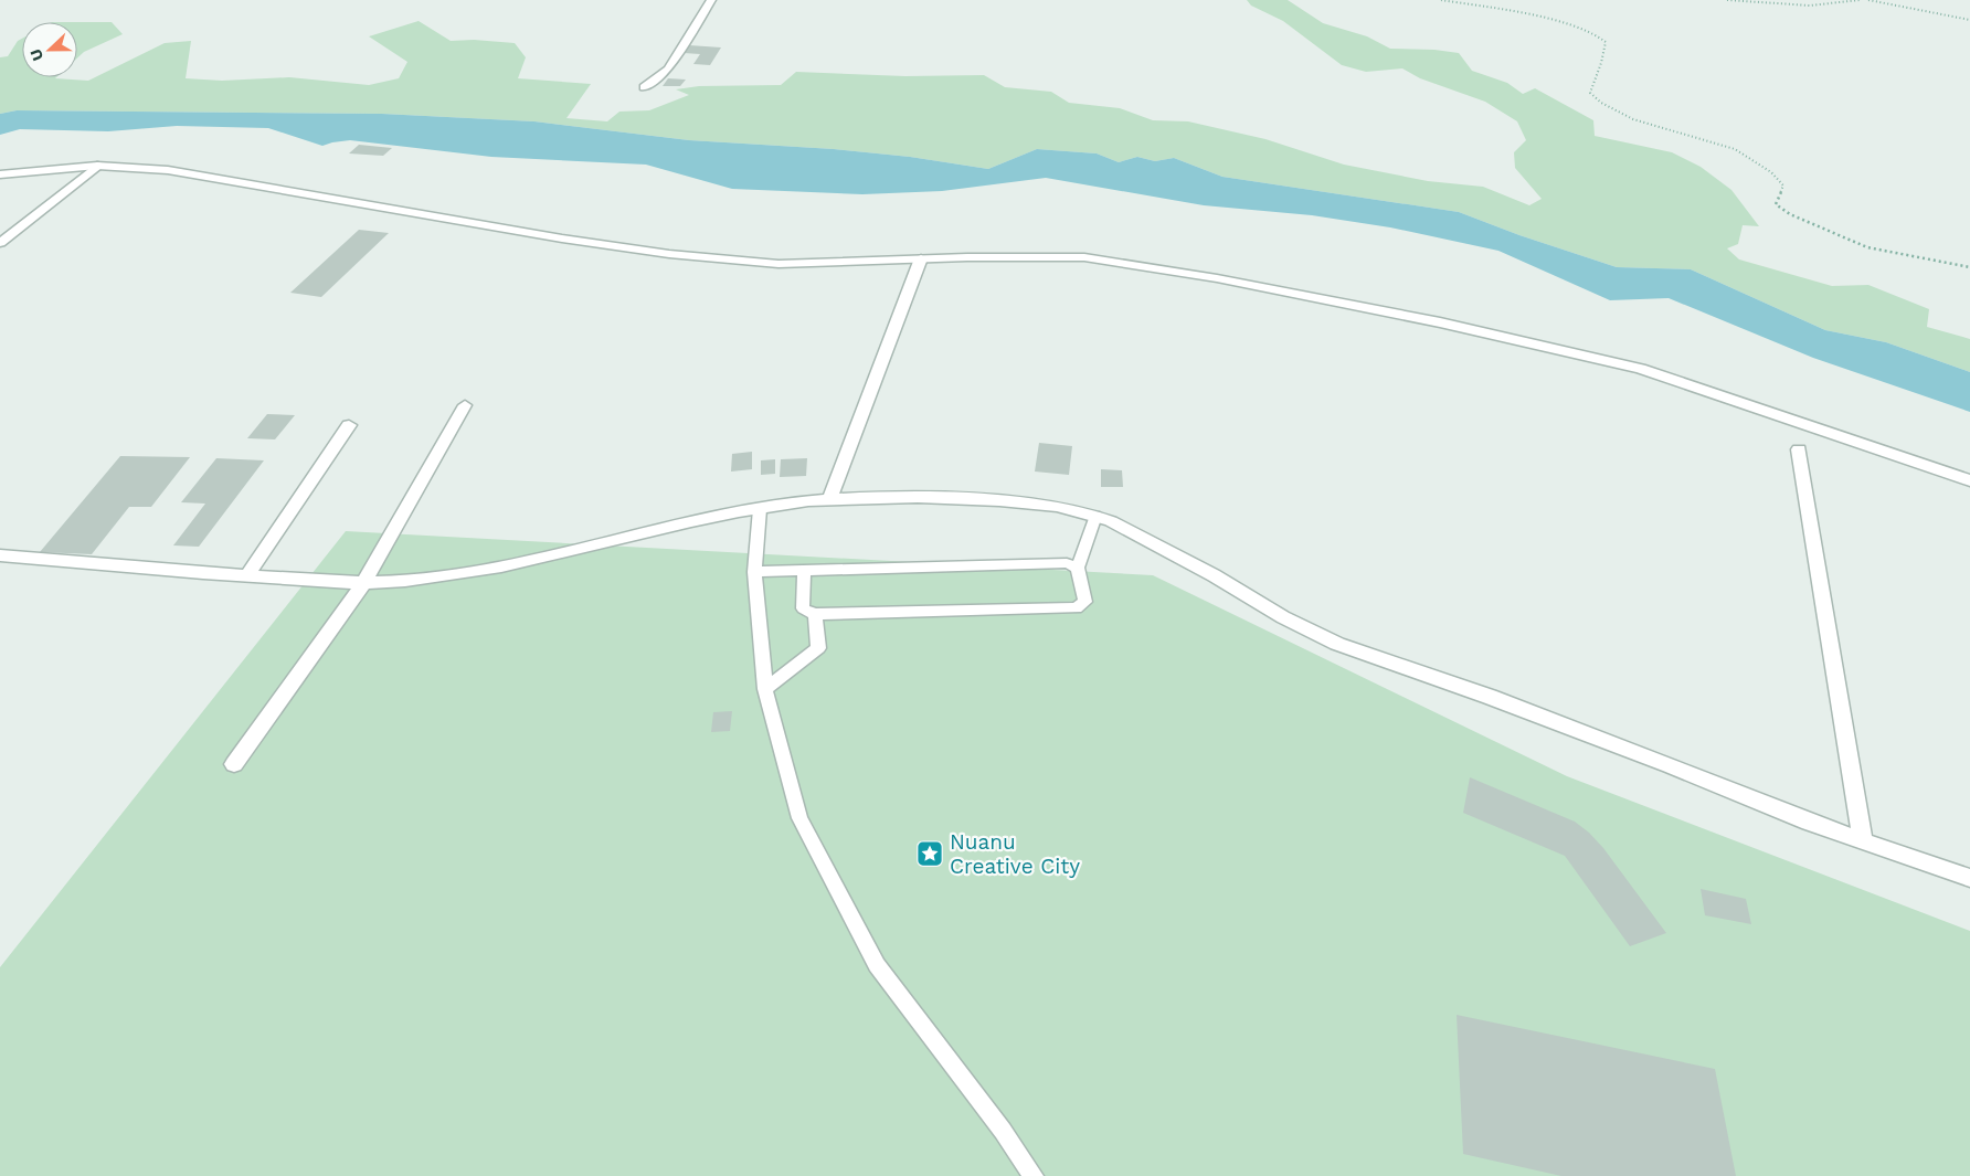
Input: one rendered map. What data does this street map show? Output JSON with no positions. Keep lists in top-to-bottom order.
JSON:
{
  "places": {
    "place": ["Nuanu Creative City"]
  },
  "north": "left"
}
